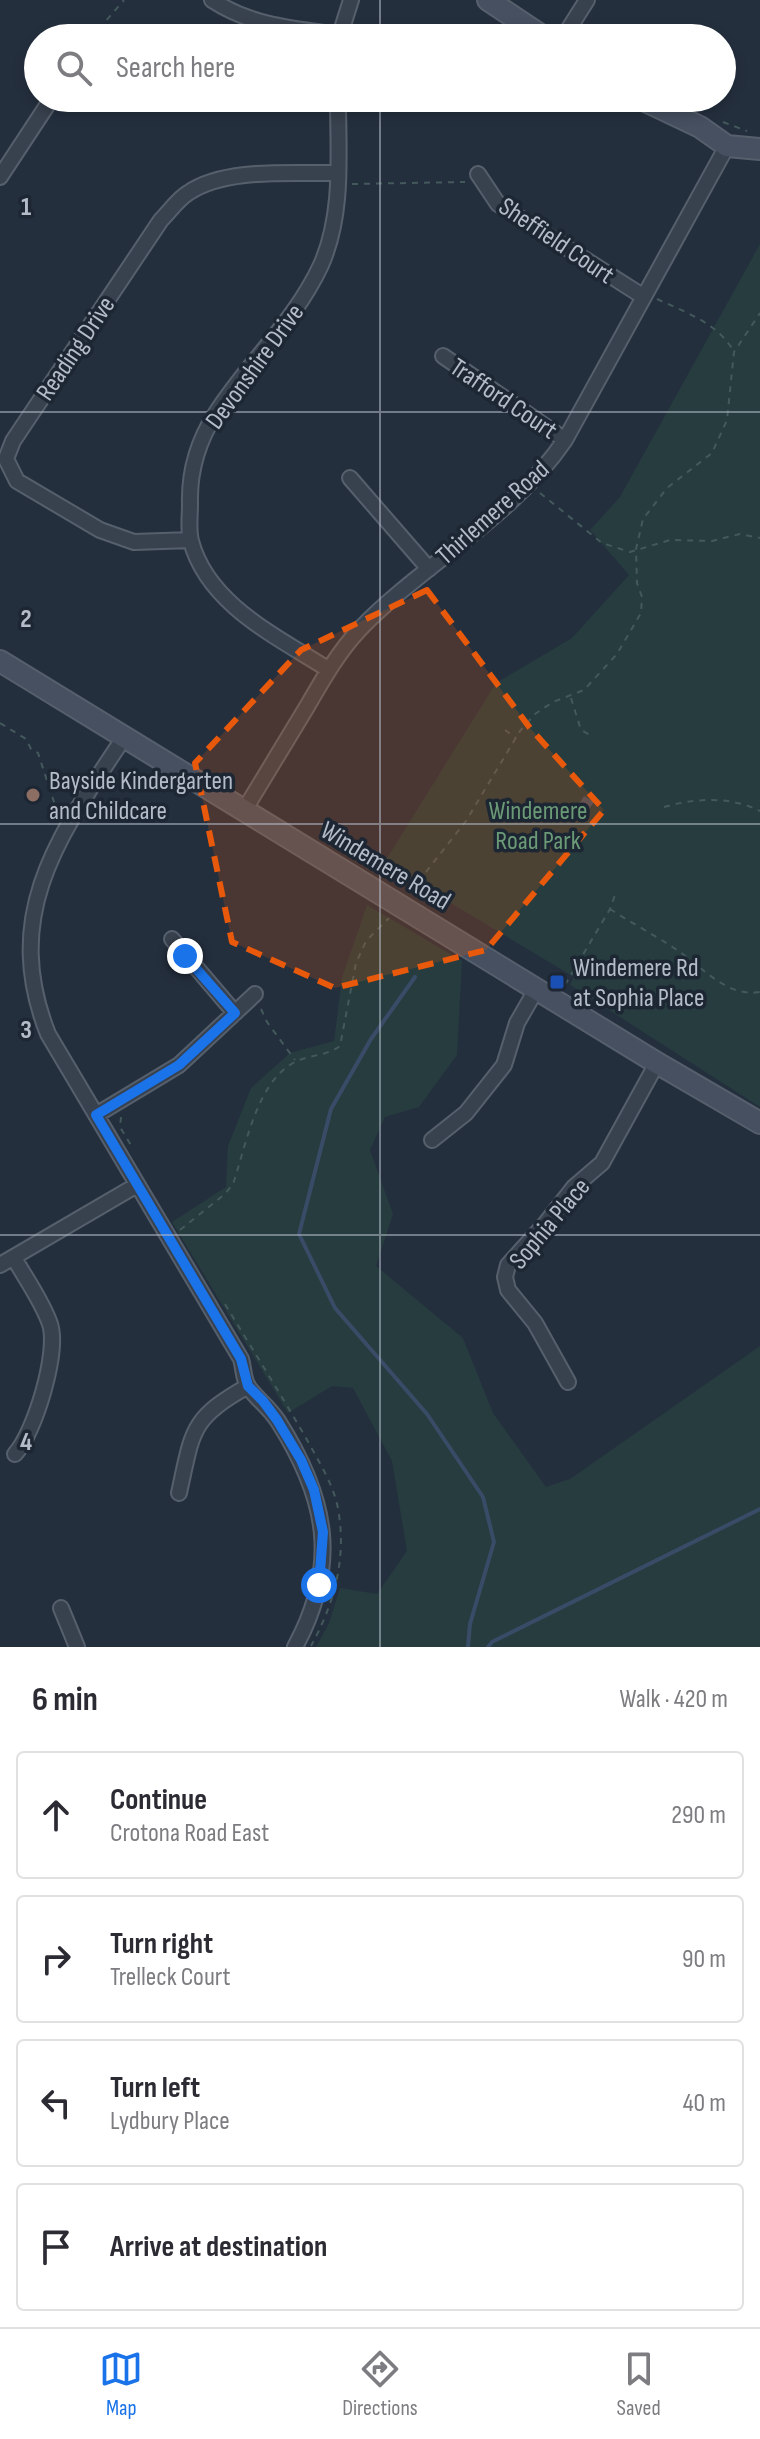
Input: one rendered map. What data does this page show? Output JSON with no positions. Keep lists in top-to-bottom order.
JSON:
{
  "streets": {
    "main road": ["Windemere Road"],
    "street": [
      "Sheffield Court",
      "Reading Drive",
      "Devonshire Drive",
      "Trafford Court",
      "Thirlemere Road",
      "Sophia Place"
    ]
  },
  "crossings": [
    ["Sheffield Court", "Thirlemere Road"],
    ["Reading Drive", "Devonshire Drive"],
    ["Devonshire Drive", "Thirlemere Road"],
    ["Trafford Court", "Thirlemere Road"],
    ["Thirlemere Road", "Windemere Road"],
    ["Windemere Road", "Sophia Place"]
  ],
  "parks": ["Windemere Road Park"],
  "places": {
    "other": ["Bayside Kindergarten and Childcare"],
    "transit": ["Windemere Rd at Sophia Place"]
  },
  "page": {
    "search": "Search here",
    "heading": ["6 min", "Walk · 420 m"],
    "list": [
      ["Continue", "Crotona Road East", "290 m"],
      ["Turn right", "Trelleck Court", "90 m"],
      ["Turn left", "Lydbury Place", "40 m"],
      "Arrive at destination"
    ],
    "nav": ["Map", "Directions", "Saved"]
  },
  "grid": {
    "rows": [
      "1",
      "2",
      "3",
      "4"
    ]
  }
}
